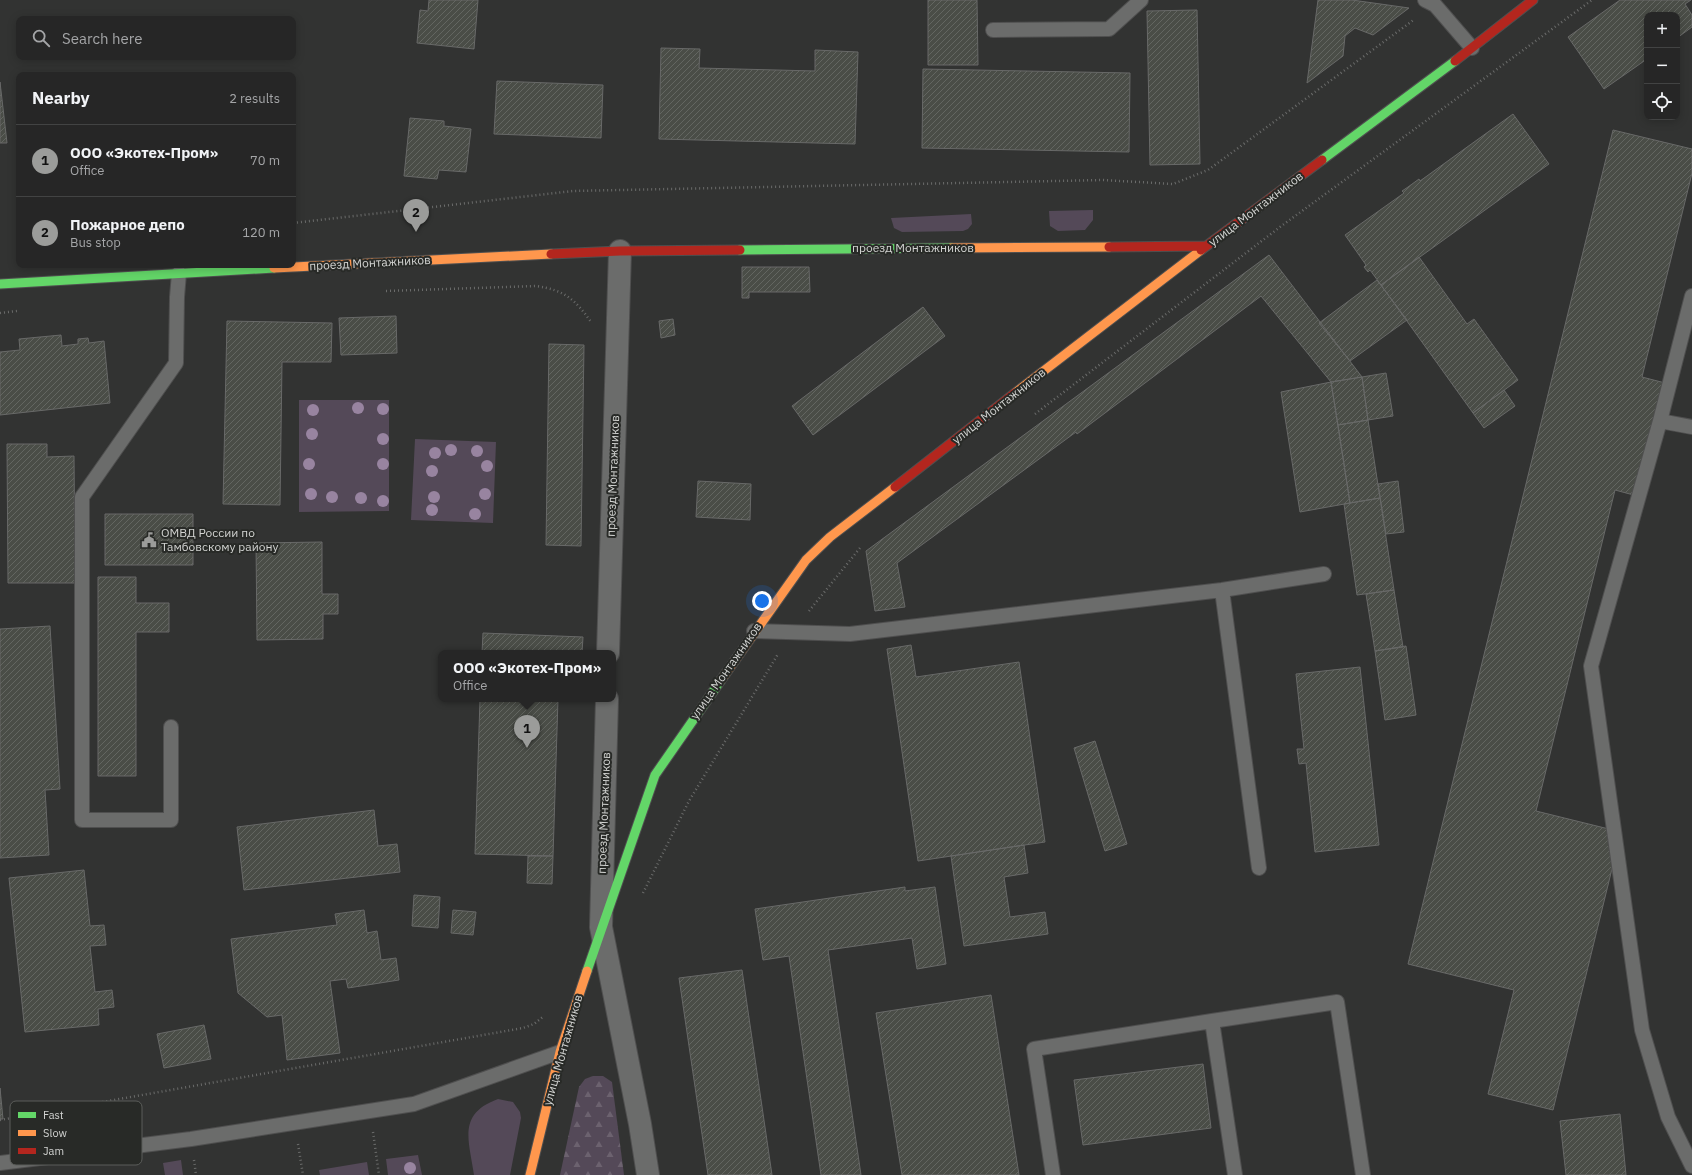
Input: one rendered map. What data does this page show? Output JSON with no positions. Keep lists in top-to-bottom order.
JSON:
{
  "streets": {
    "main road": ["улица Монтажников", "проезд Монтажников"]
  },
  "crossings": [
    ["улица Монтажников", "проезд Монтажников"]
  ],
  "places": {
    "public building": ["ОМВД России по Тамбовскому району"]
  },
  "legend": ["Fast", "Slow", "Jam"],
  "page": {
    "map_buttons": ["+", "−"],
    "search": "Search here",
    "heading": ["Nearby", "2 results"],
    "list": [
      {
        "mark": "1",
        "name": "ООО «Экотех-Пром»",
        "note": "Office",
        "value": "70 m"
      },
      {
        "mark": "2",
        "name": "Пожарное депо",
        "note": "Bus stop",
        "value": "120 m"
      }
    ],
    "pins": ["2", "1"],
    "popup": ["ООО «Экотех-Пром»", "Office"]
  }
}
